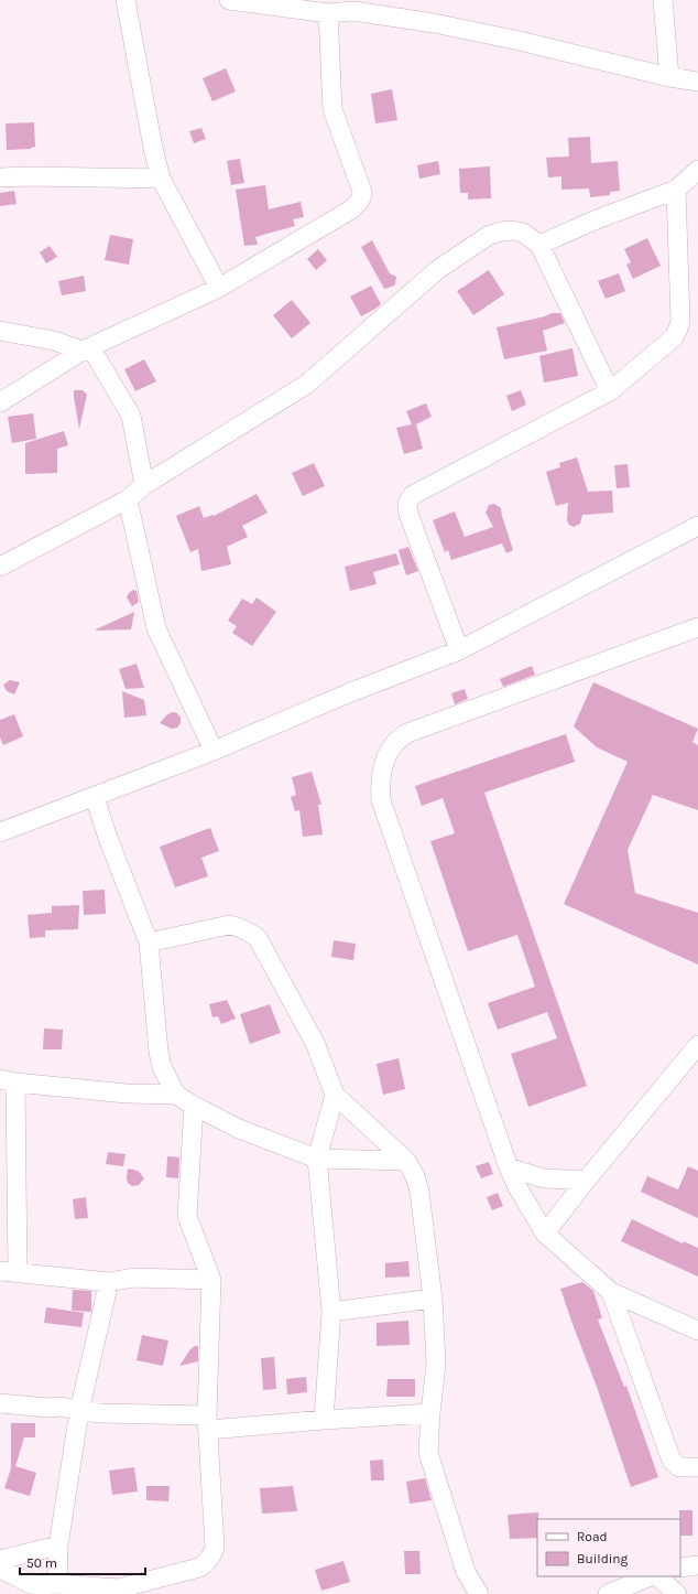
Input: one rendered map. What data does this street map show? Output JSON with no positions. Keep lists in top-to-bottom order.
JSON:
{
  "legend": ["Road", "Building"],
  "scale_bar": "50 m"
}
